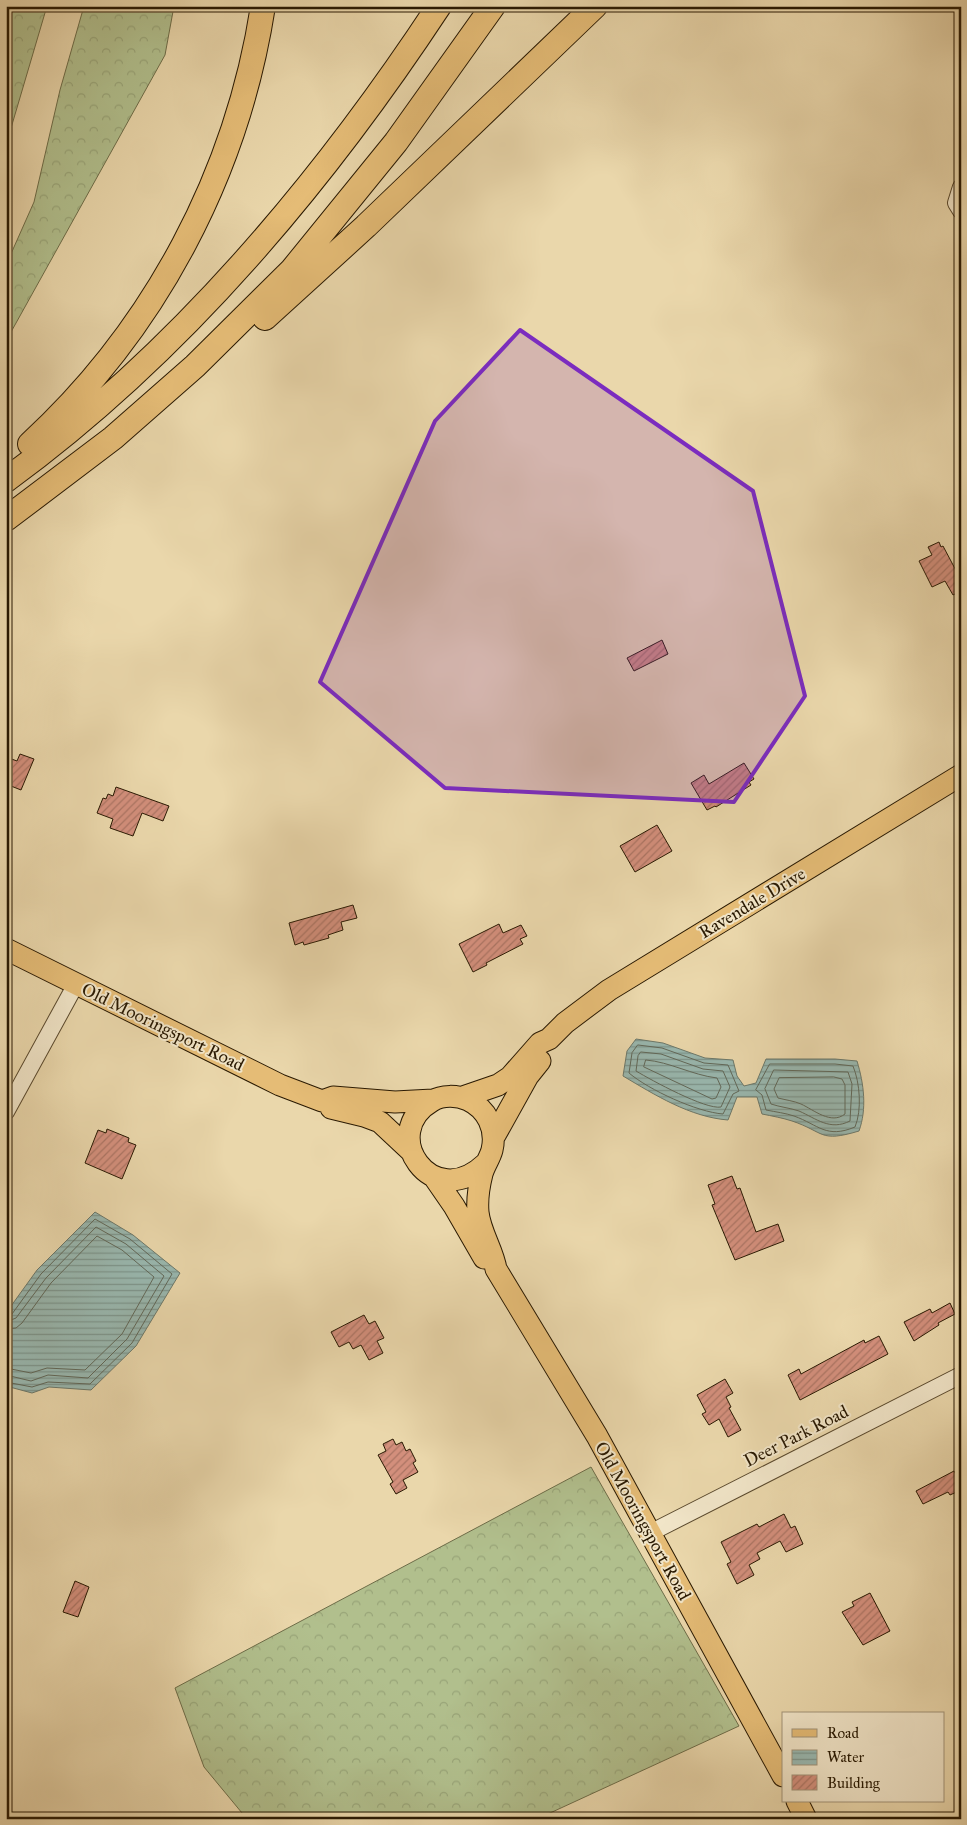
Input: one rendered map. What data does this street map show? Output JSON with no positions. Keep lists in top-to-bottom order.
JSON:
{
  "streets": {
    "main road": ["Ravendale Drive", "Old Mooringsport Road"],
    "street": ["Deer Park Road"]
  },
  "crossings": [
    ["Ravendale Drive", "Old Mooringsport Road"],
    ["Old Mooringsport Road", "Deer Park Road"]
  ],
  "legend": ["Road", "Water", "Building"]
}
